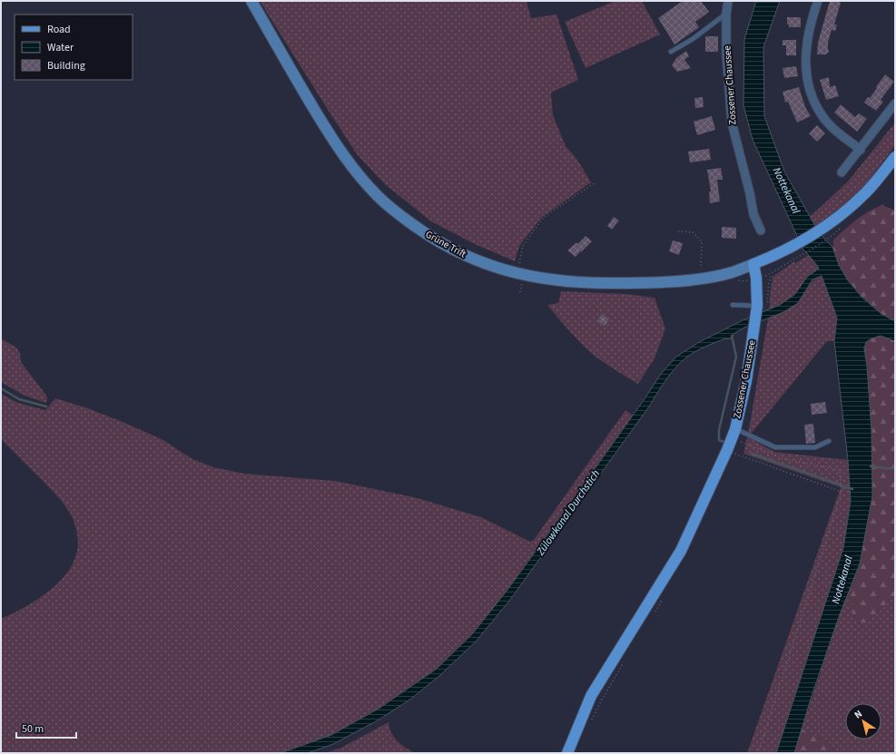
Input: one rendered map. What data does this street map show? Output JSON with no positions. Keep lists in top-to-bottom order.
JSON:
{
  "streets": {
    "main road": ["Zossener Chaussee", "Grüne Trift"]
  },
  "crossings": [
    ["Zossener Chaussee", "Grüne Trift"]
  ],
  "water": ["Nottekanal", "Zülowkanal Durchstich"],
  "legend": ["Road", "Water", "Building"],
  "scale_bar": "50 m",
  "north": "top left"
}
